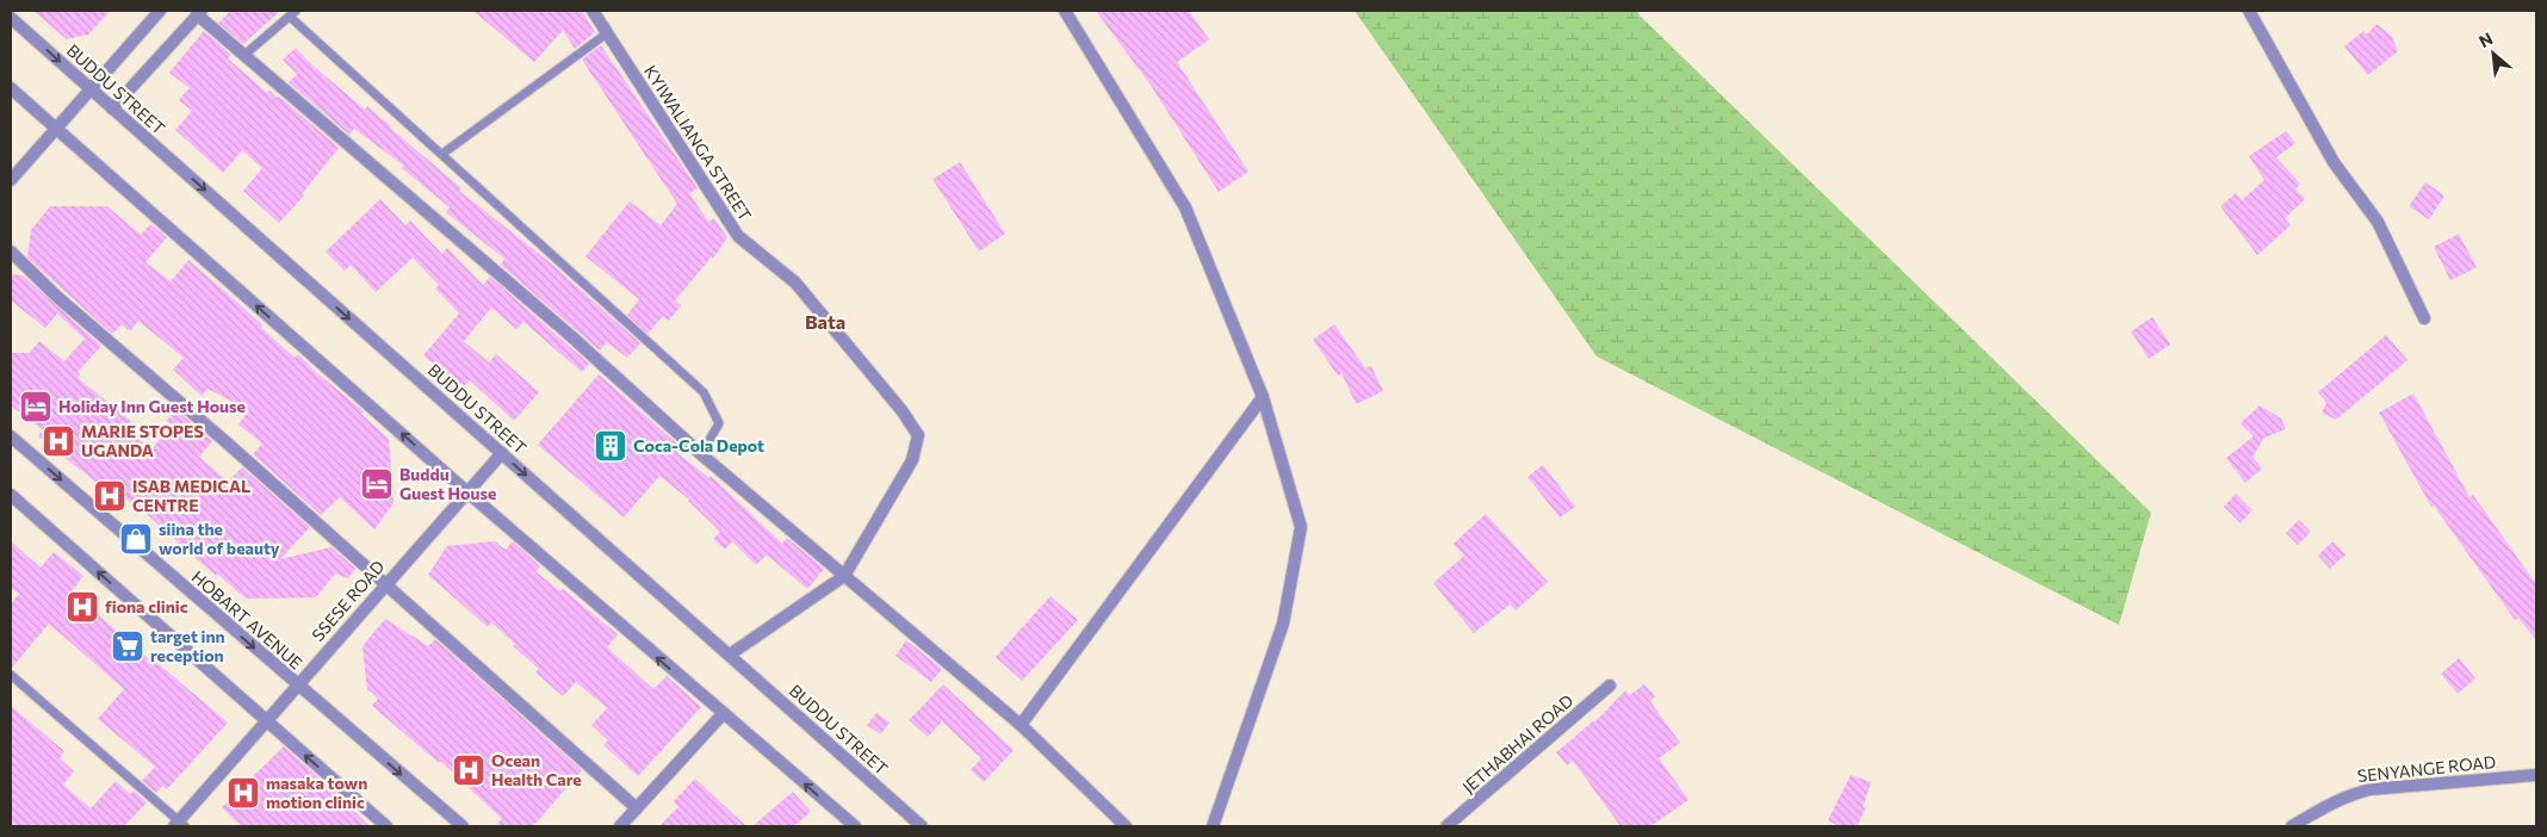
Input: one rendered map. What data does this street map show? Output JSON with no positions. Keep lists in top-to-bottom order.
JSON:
{
  "streets": {
    "street": [
      "BUDDU STREET",
      "KYIWALIANGA STREET",
      "SSESE ROAD",
      "HOBART AVENUE",
      "JETHABHAI ROAD",
      "SENYANGE ROAD"
    ]
  },
  "crossings": [
    ["BUDDU STREET", "KYIWALIANGA STREET"],
    ["BUDDU STREET", "SSESE ROAD"],
    ["SSESE ROAD", "HOBART AVENUE"]
  ],
  "districts": ["Bata"],
  "places": {
    "hotel": ["Holiday Inn Guest House", "Buddu Guest House"],
    "hospital": [
      "MARIE STOPES UGANDA",
      "ISAB MEDICAL CENTRE",
      "fiona clinic",
      "Ocean Health Care",
      "masaka town motion clinic"
    ],
    "building": ["Coca-Cola Depot"],
    "shop": ["siina the world of beauty"],
    "supermarket": ["target inn reception"]
  },
  "north": "top left"
}
